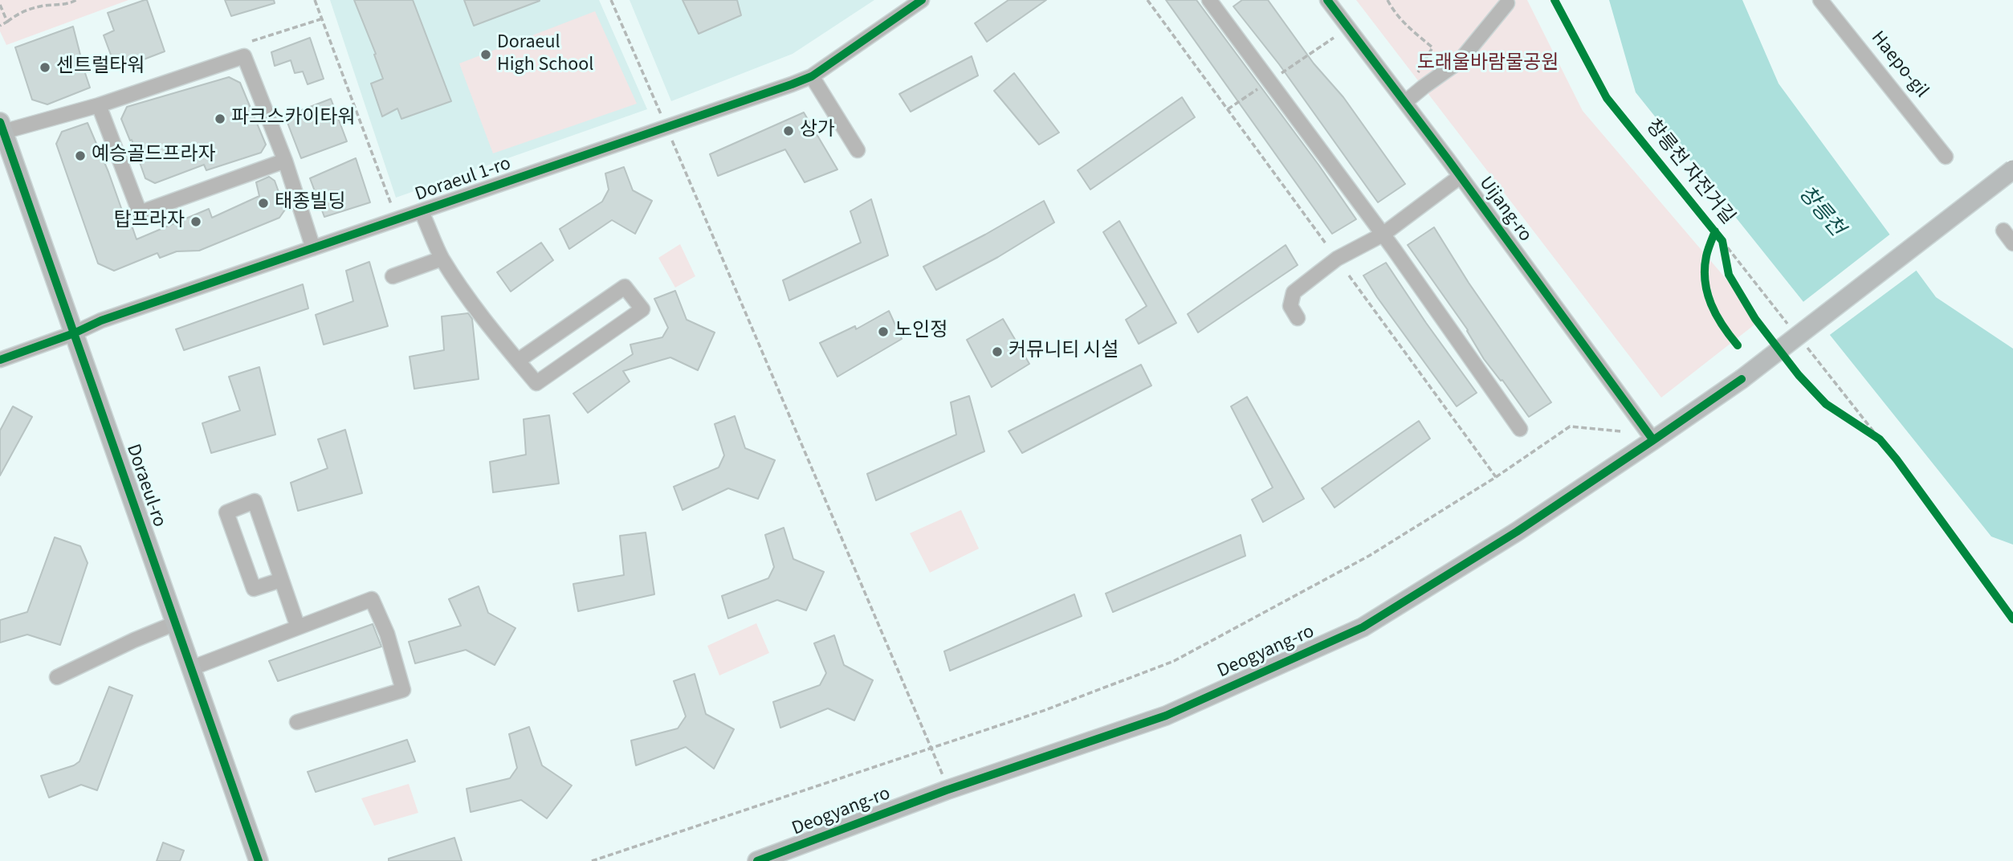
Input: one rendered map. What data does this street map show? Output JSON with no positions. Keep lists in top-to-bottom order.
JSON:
{
  "streets": {
    "main road": ["Doraeul-ro", "Deogyang-ro"],
    "street": ["Haepo-gil", "Doraeul 1-ro", "Uijang-ro"],
    "cycle path": ["창릉천 자전거길"]
  },
  "crossings": [
    ["Doraeul 1-ro", "Doraeul-ro"],
    ["Uijang-ro", "Deogyang-ro"]
  ],
  "water": ["창릉천"],
  "parks": ["도래울바람물공원"],
  "places": [
    "Doraeul High School",
    "센트럴타워",
    "파크스카이타워",
    "상가",
    "예승골드프라자",
    "태종빌딩",
    "탑프라자",
    "노인정",
    "커뮤니티 시설"
  ]
}
